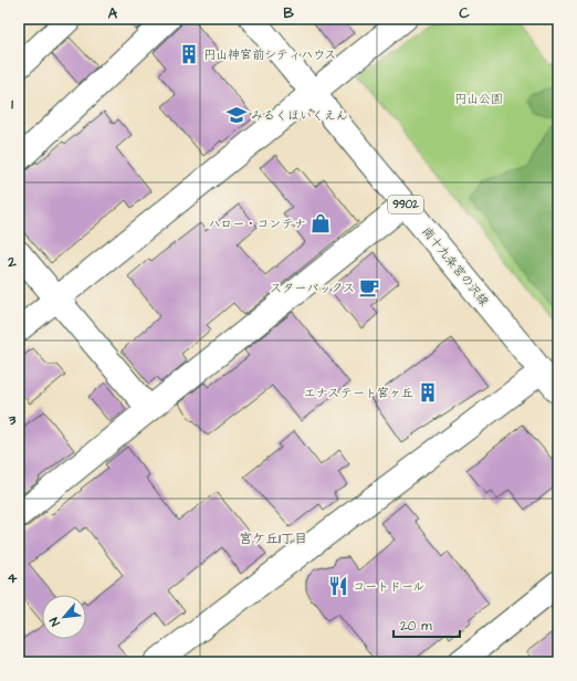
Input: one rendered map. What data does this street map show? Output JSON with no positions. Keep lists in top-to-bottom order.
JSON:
{
  "streets": {
    "street": ["9902", "南十九条宮の沢線"]
  },
  "districts": ["宮ケ丘1丁目"],
  "parks": ["円山公園"],
  "places": {
    "building": ["円山神宮前シティハウス", "エナステート宮ヶ丘"],
    "school or university": ["みるくほいくえん"],
    "shop": ["ハロー・コンテナ"],
    "cafe": ["スターバックス"],
    "restaurant": ["コートドール"]
  },
  "scale_bar": "20 m",
  "north": "bottom left",
  "grid": {
    "columns": ["A", "B", "C"],
    "rows": [
      "1",
      "2",
      "3",
      "4"
    ]
  }
}
